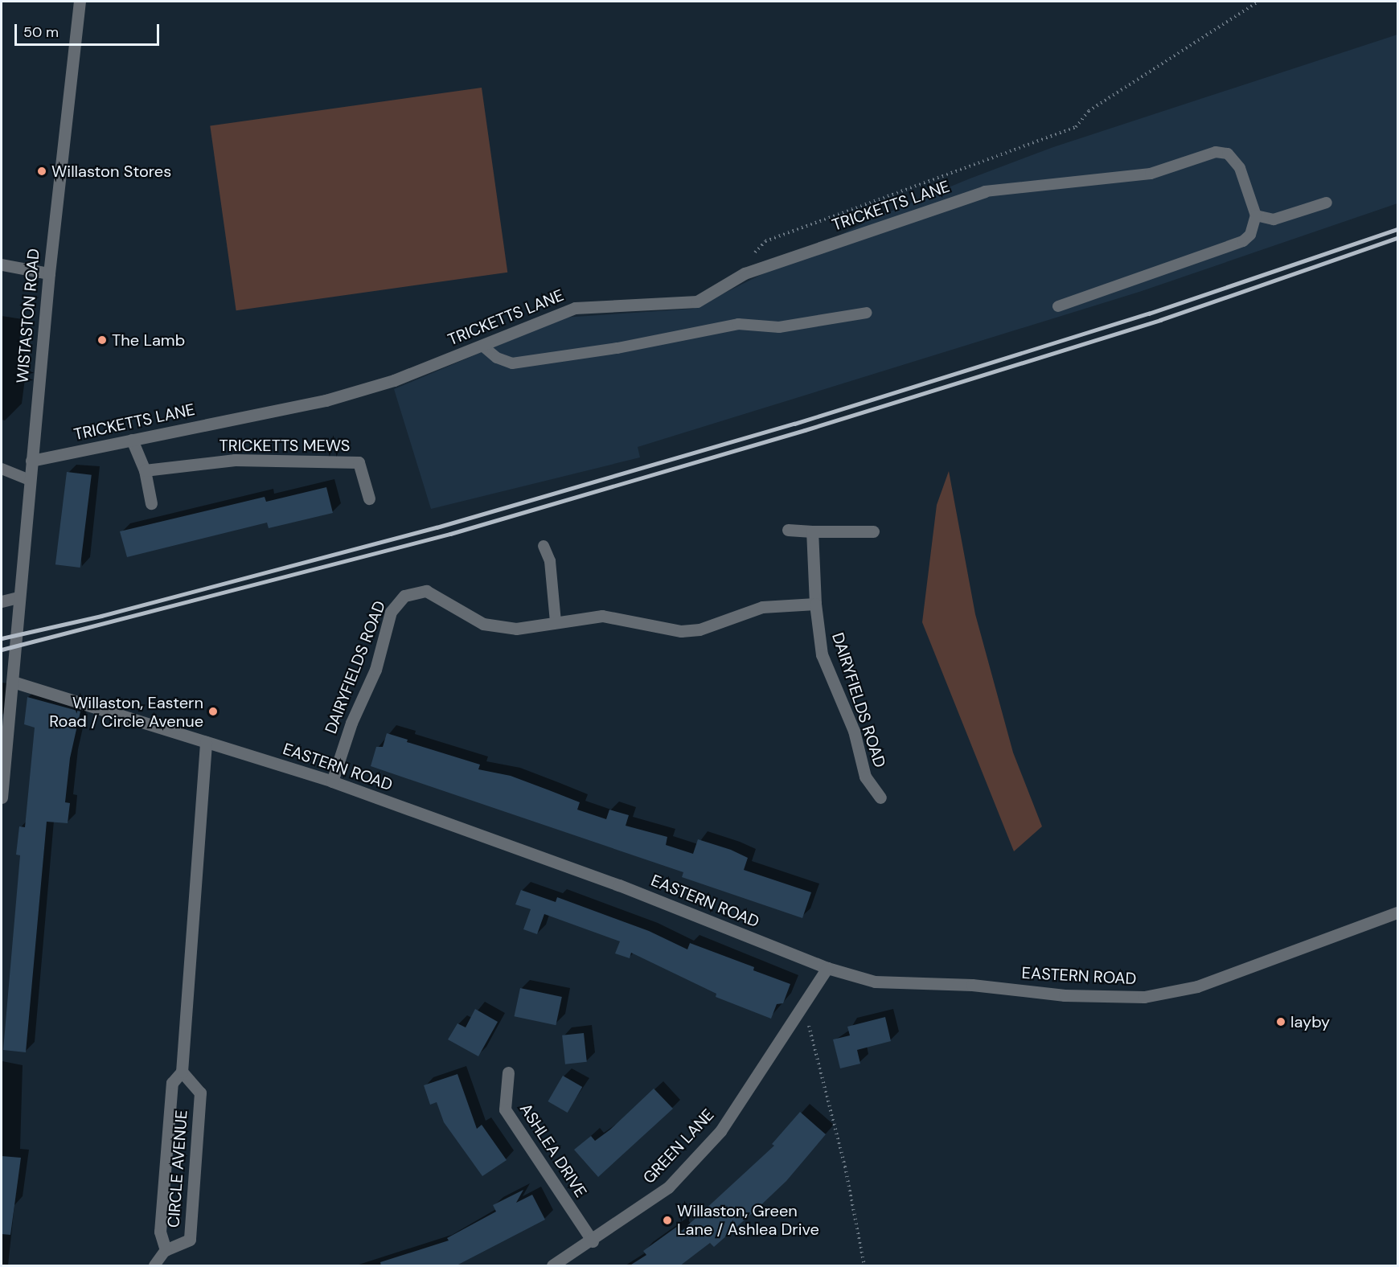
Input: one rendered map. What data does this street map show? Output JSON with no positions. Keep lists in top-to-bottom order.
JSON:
{
  "streets": {
    "street": [
      "TRICKETTS LANE",
      "WISTASTON ROAD",
      "TRICKETTS MEWS",
      "DAIRYFIELDS ROAD",
      "EASTERN ROAD",
      "GREEN LANE",
      "ASHLEA DRIVE",
      "CIRCLE AVENUE"
    ]
  },
  "crossings": [
    ["TRICKETTS LANE", "WISTASTON ROAD"],
    ["WISTASTON ROAD", "EASTERN ROAD"],
    ["DAIRYFIELDS ROAD", "EASTERN ROAD"],
    ["EASTERN ROAD", "GREEN LANE"],
    ["EASTERN ROAD", "CIRCLE AVENUE"],
    ["GREEN LANE", "ASHLEA DRIVE"]
  ],
  "places": [
    "Willaston Stores",
    "The Lamb",
    "Willaston, Eastern Road / Circle Avenue",
    "layby",
    "Willaston, Green Lane / Ashlea Drive"
  ],
  "scale_bar": "50 m"
}
